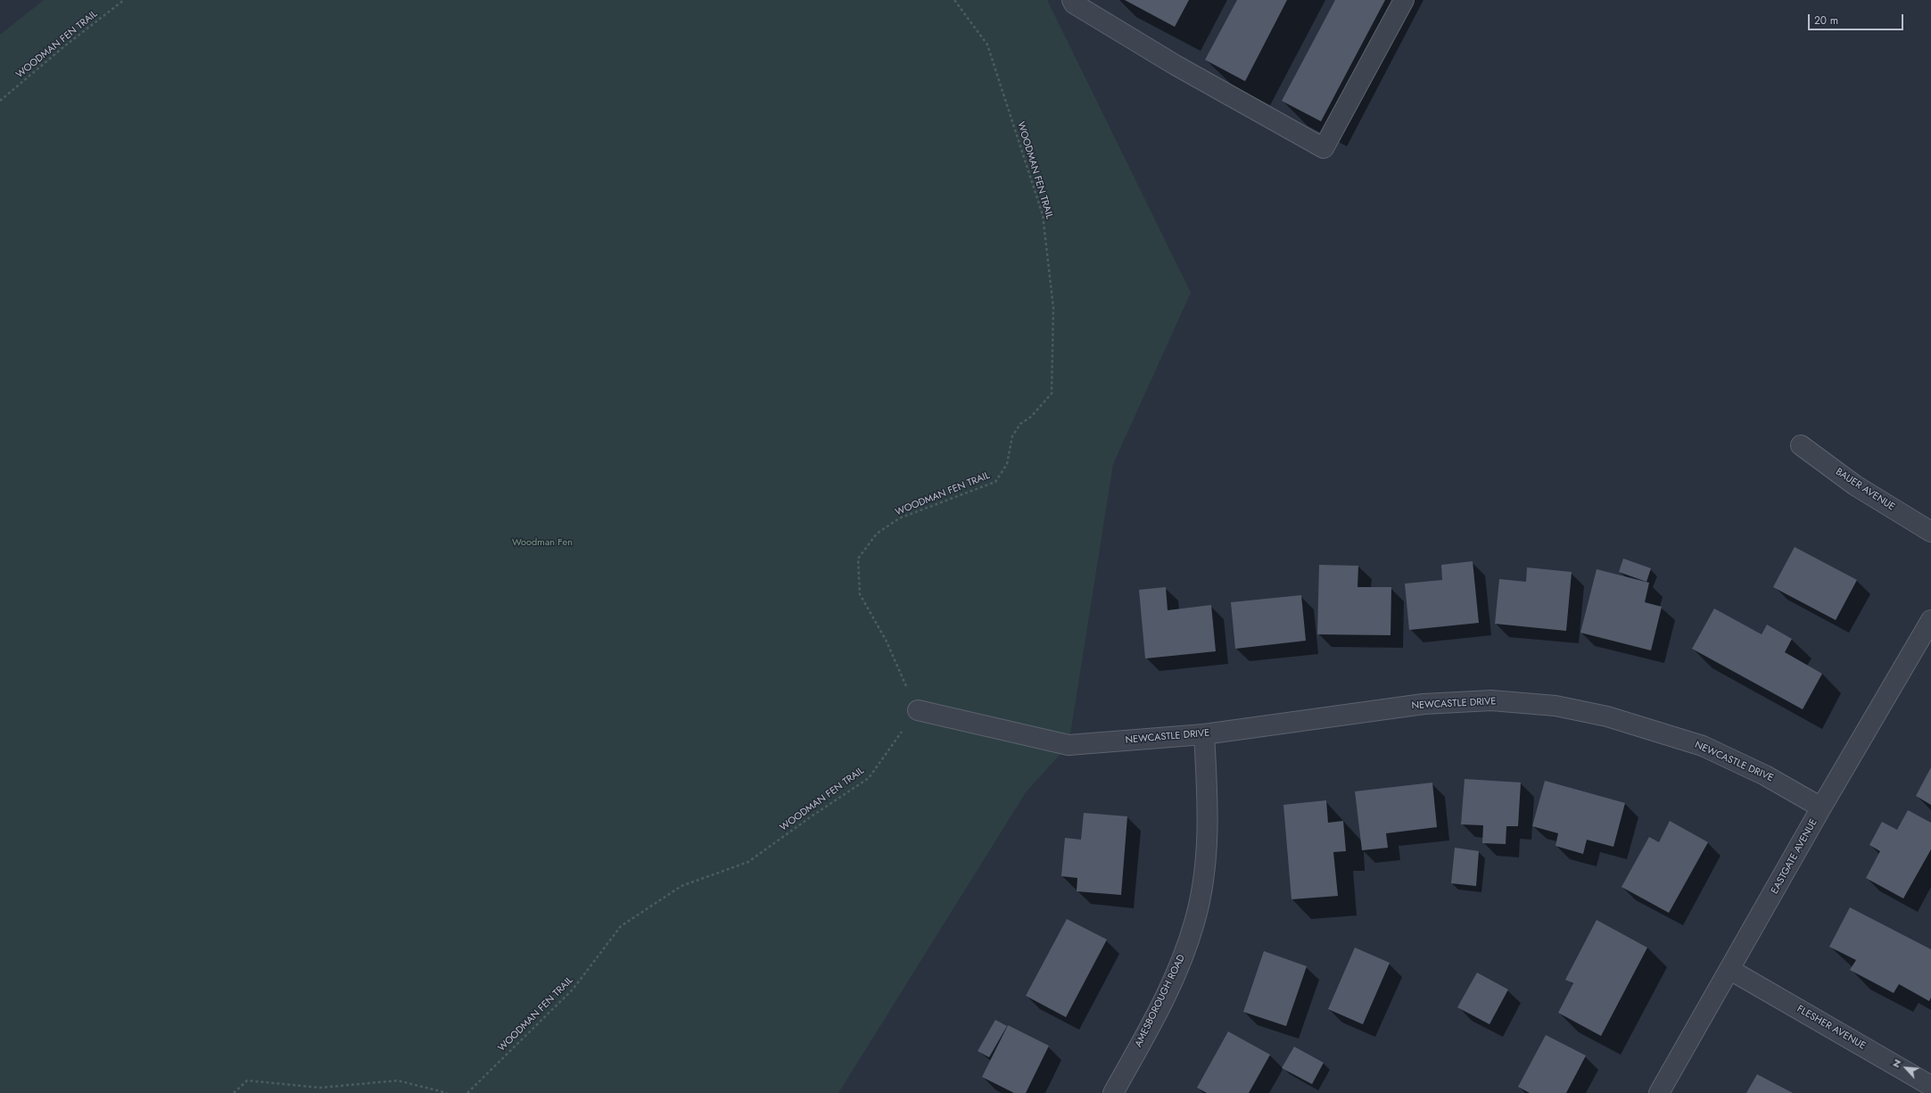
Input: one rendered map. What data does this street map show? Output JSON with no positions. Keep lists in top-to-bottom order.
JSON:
{
  "streets": {
    "street": [
      "BAUER AVENUE",
      "NEWCASTLE DRIVE",
      "EASTGATE AVENUE",
      "AMESBOROUGH ROAD",
      "FLESHER AVENUE"
    ],
    "path": ["WOODMAN FEN TRAIL"]
  },
  "crossings": [
    ["WOODMAN FEN TRAIL", "NEWCASTLE DRIVE"],
    ["NEWCASTLE DRIVE", "EASTGATE AVENUE"],
    ["NEWCASTLE DRIVE", "AMESBOROUGH ROAD"],
    ["EASTGATE AVENUE", "FLESHER AVENUE"]
  ],
  "parks": ["Woodman Fen"],
  "scale_bar": "20 m",
  "north": "top left"
}
